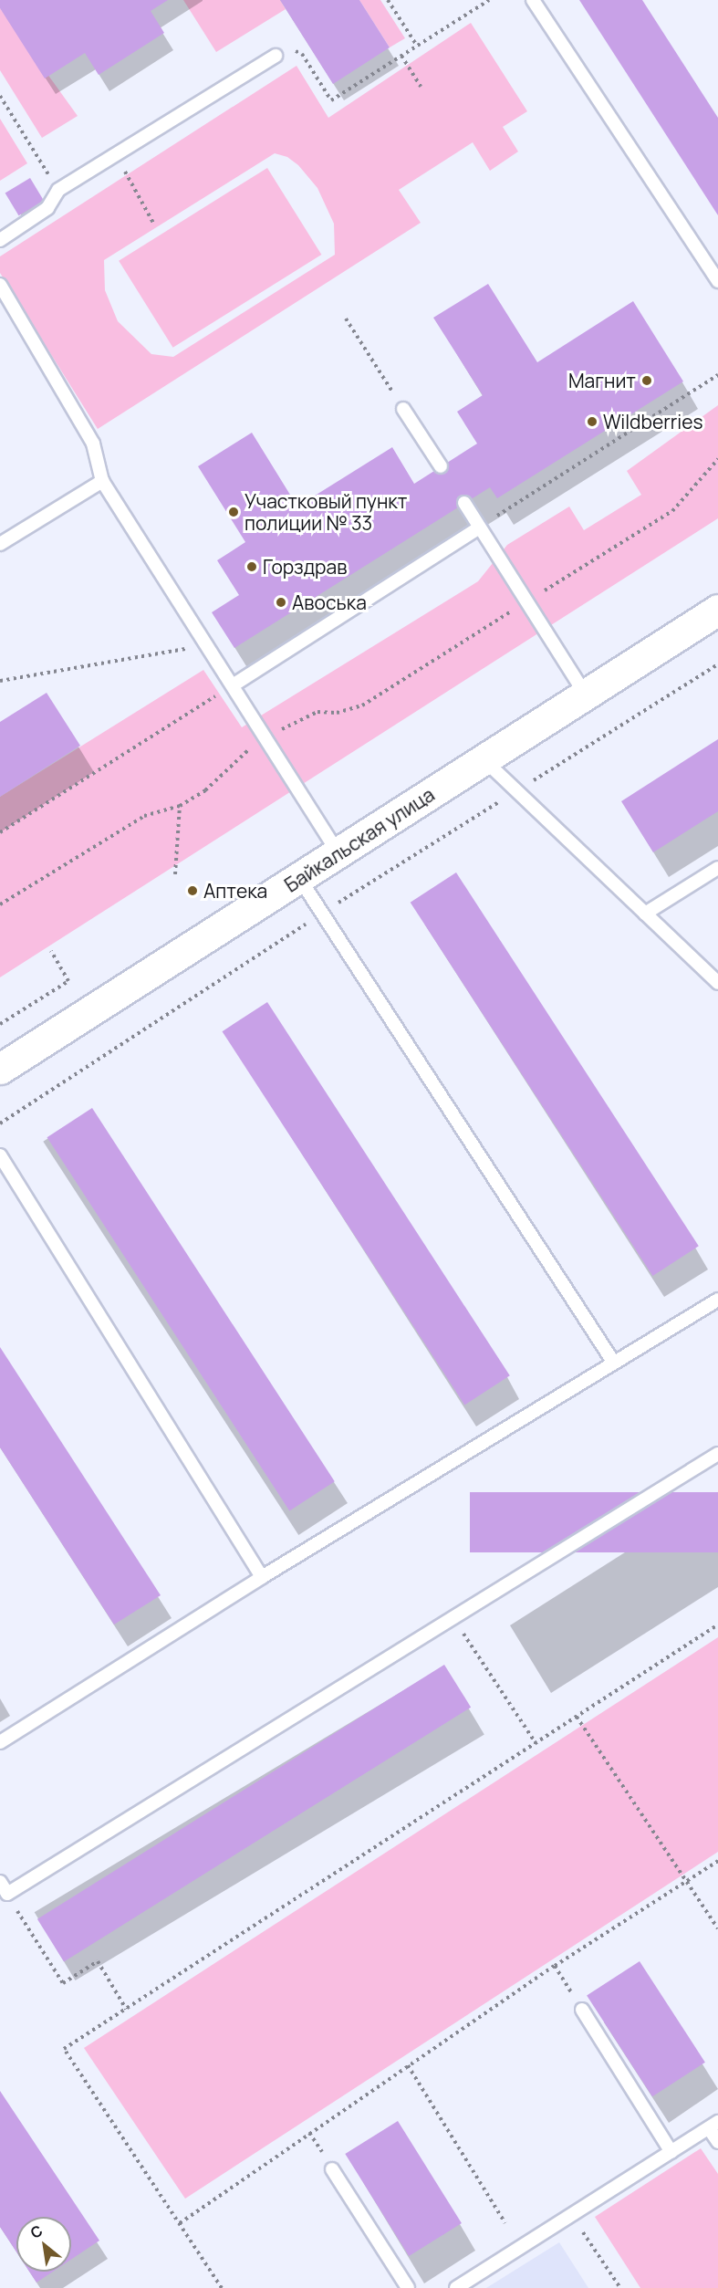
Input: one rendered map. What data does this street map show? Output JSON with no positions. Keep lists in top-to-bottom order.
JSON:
{
  "streets": {
    "street": ["Байкальская улица"]
  },
  "places": [
    "Магнит",
    "Wildberries",
    "Участковый пункт полиции № 33",
    "Горздрав",
    "Авоська",
    "Аптека"
  ],
  "north": "top left"
}
